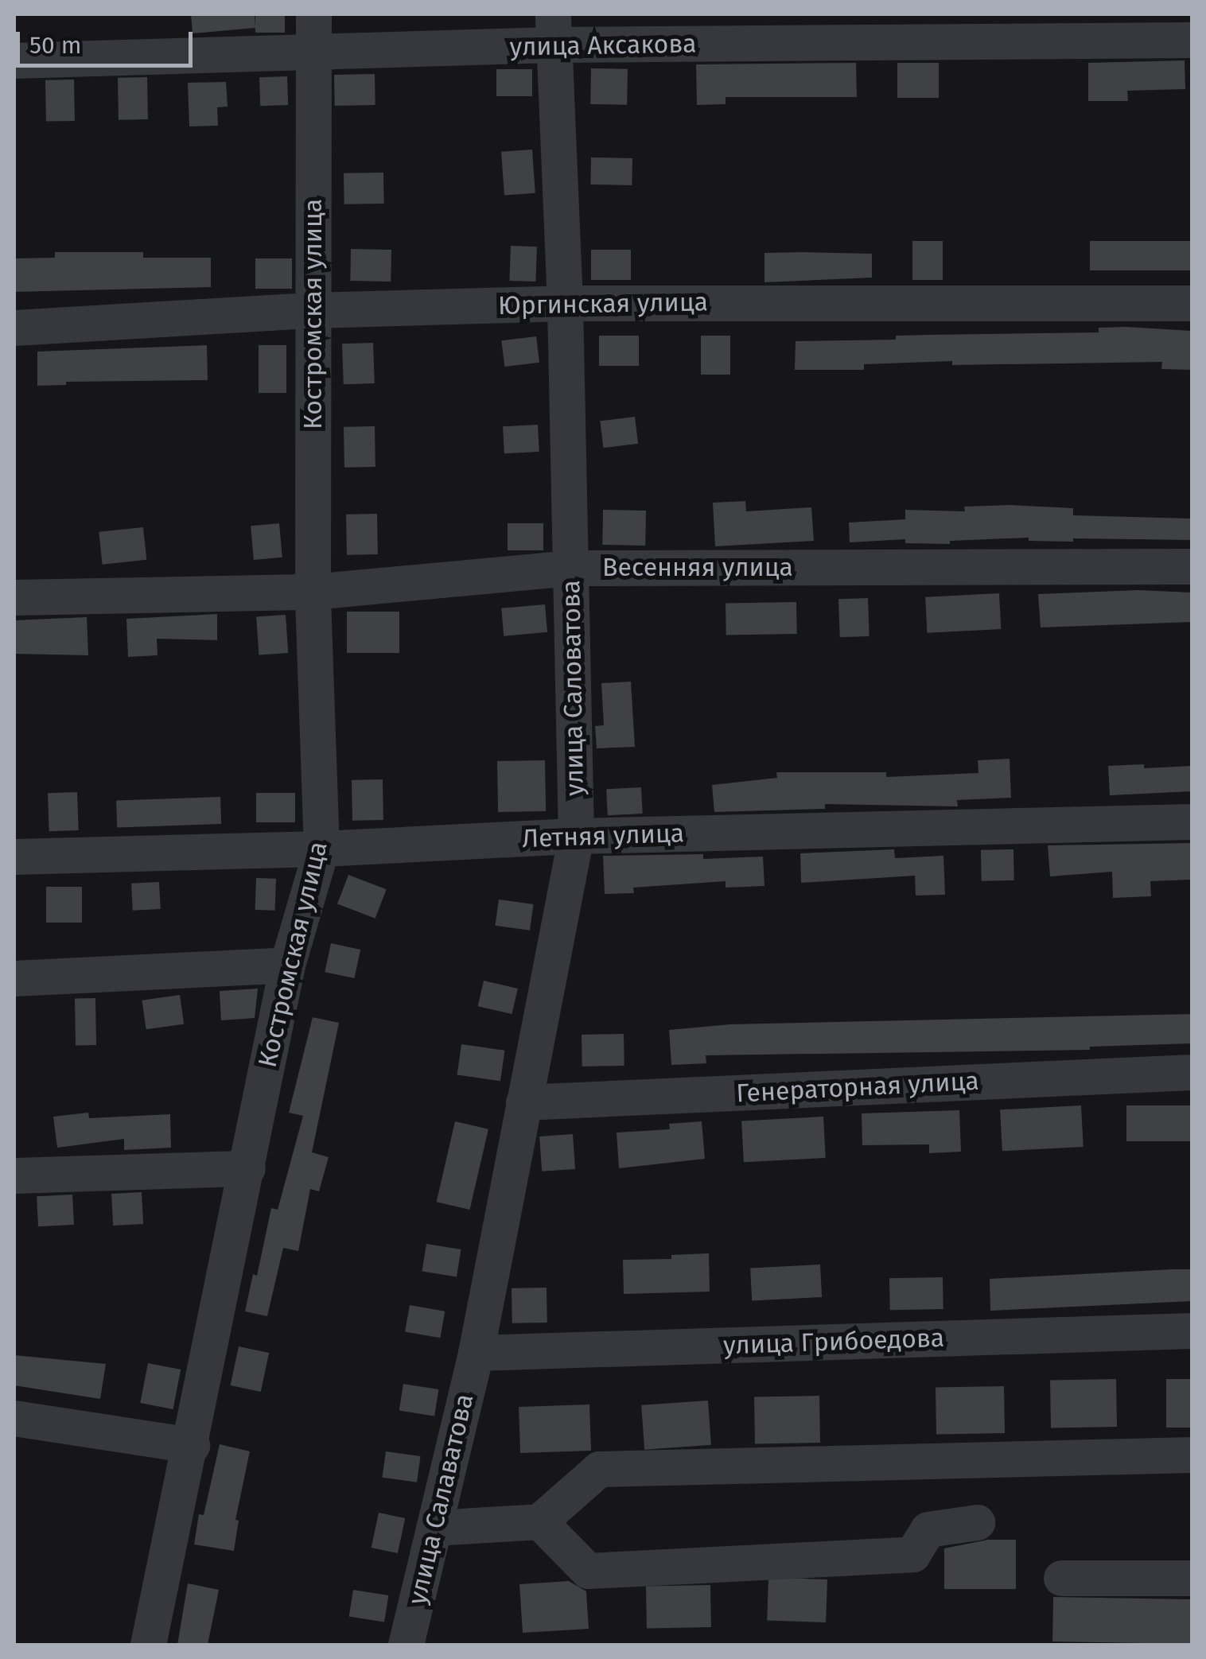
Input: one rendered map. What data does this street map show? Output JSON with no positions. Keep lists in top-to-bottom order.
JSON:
{
  "streets": {
    "street": [
      "улица Аксакова",
      "Юргинская улица",
      "Костромская улица",
      "Весенняя улица",
      "улица Саловатова",
      "Летняя улица",
      "Генераторная улица",
      "улица Грибоедова",
      "улица Салаватова"
    ]
  },
  "crossings": [
    ["улица Аксакова", "Костромская улица"],
    ["улица Аксакова", "улица Саловатова"],
    ["Юргинская улица", "Костромская улица"],
    ["Юргинская улица", "улица Саловатова"],
    ["Костромская улица", "Весенняя улица"],
    ["Костромская улица", "Летняя улица"],
    ["Весенняя улица", "улица Саловатова"],
    ["улица Саловатова", "Летняя улица"],
    ["улица Саловатова", "Генераторная улица"],
    ["улица Саловатова", "улица Грибоедова"],
    ["улица Саловатова", "улица Салаватова"],
    ["улица Грибоедова", "улица Салаватова"]
  ],
  "scale_bar": "50 m"
}
